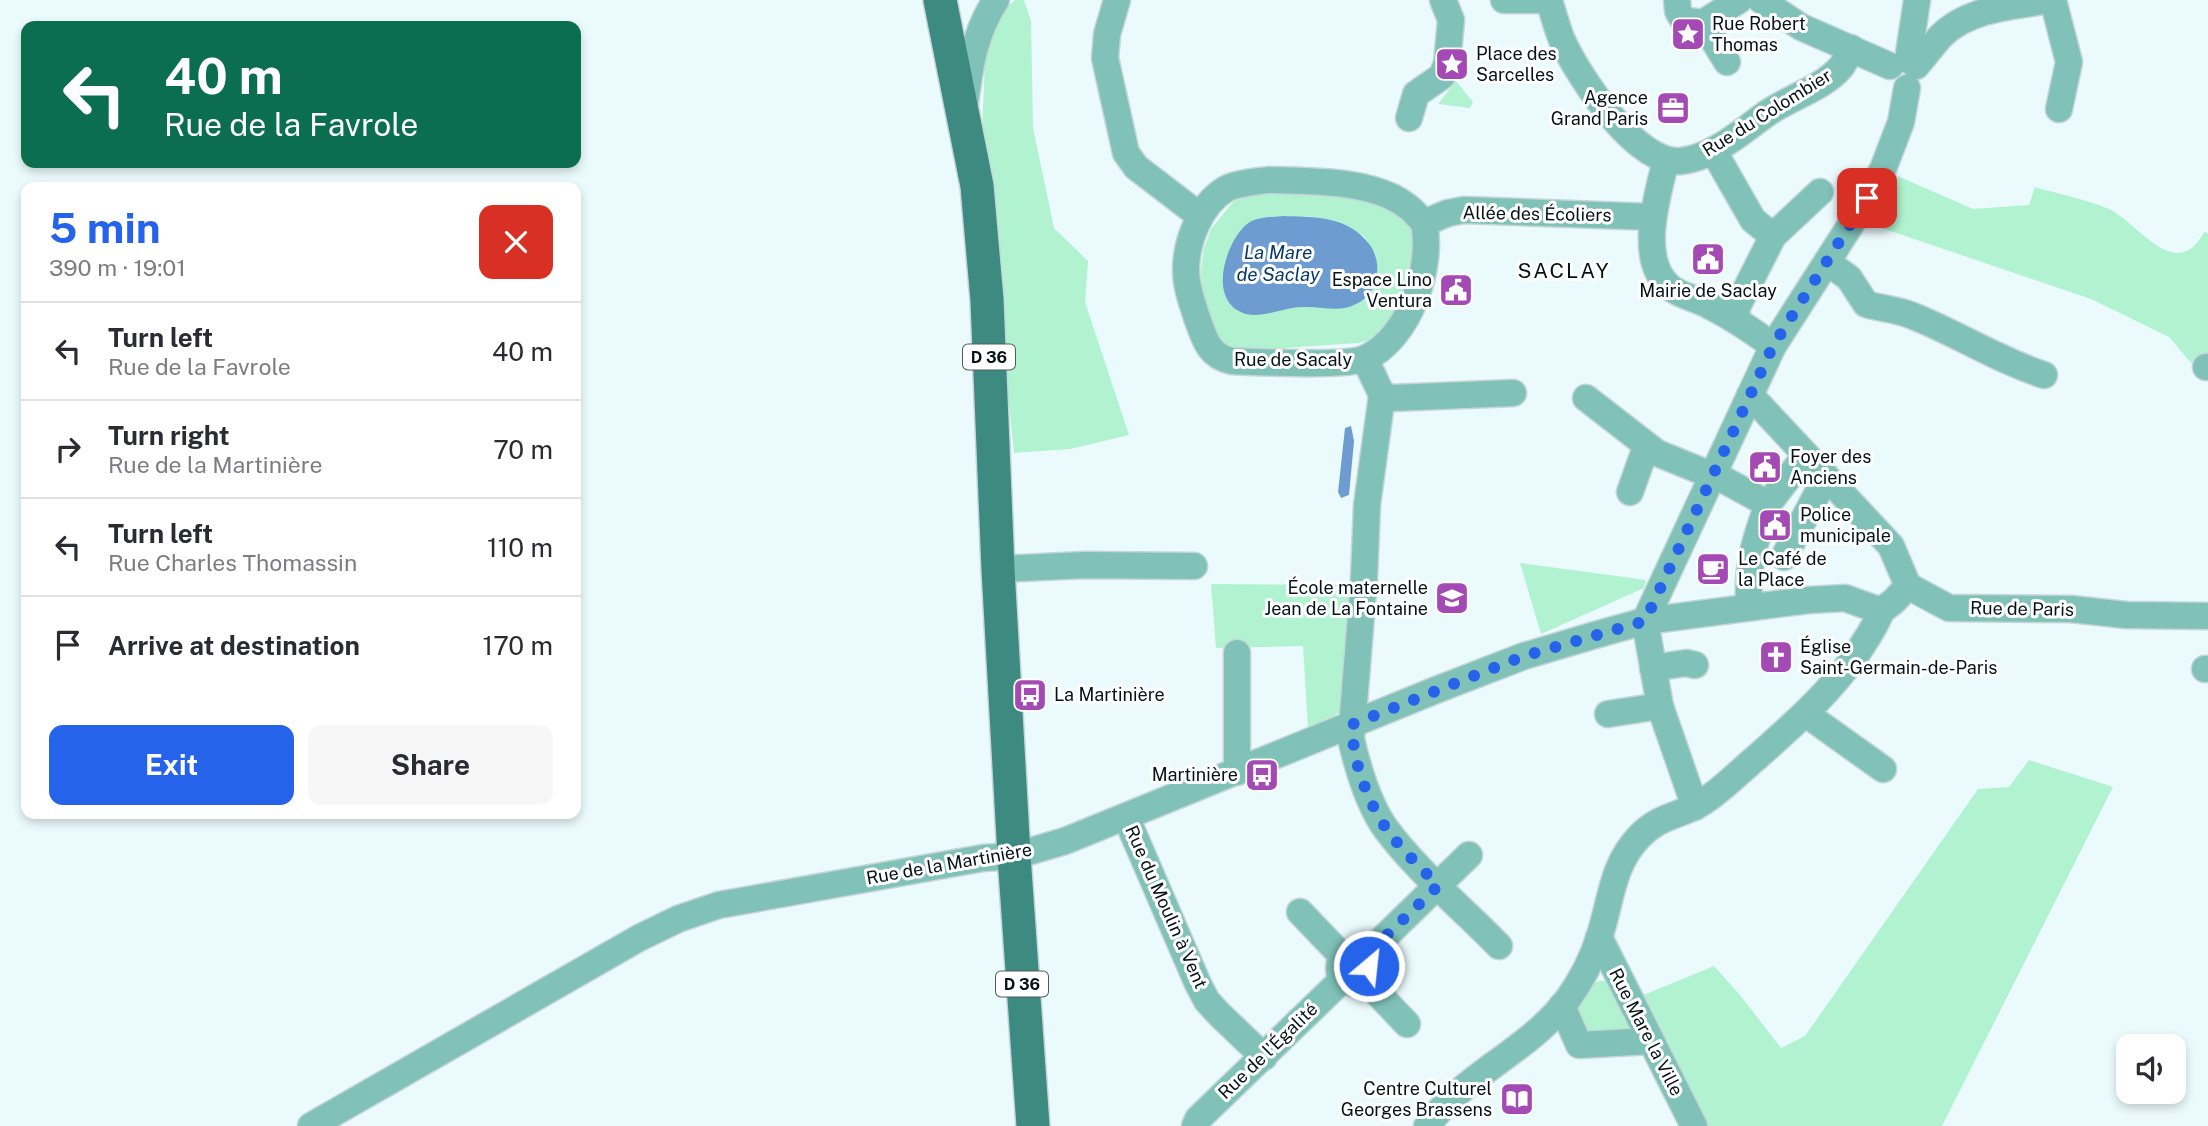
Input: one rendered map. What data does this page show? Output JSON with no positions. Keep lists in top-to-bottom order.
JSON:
{
  "streets": {
    "main road": ["D 36"],
    "street": [
      "Rue du Colombier",
      "Allée des Écoliers",
      "Rue de Sacaly",
      "Rue de Paris",
      "Rue de la Martinière",
      "Rue du Moulin à Vent",
      "Rue Mare la Ville",
      "Rue de l'Égalité"
    ]
  },
  "crossings": [
    ["Allée des Écoliers", "Rue de Sacaly"],
    ["D 36", "Rue de la Martinière"],
    ["Rue de la Martinière", "Rue du Moulin à Vent"],
    ["Rue du Moulin à Vent", "Rue de l'Égalité"]
  ],
  "districts": ["SACLAY"],
  "water": ["La Mare de Saclay"],
  "places": {
    "place": ["Rue Robert Thomas", "Place des Sarcelles"],
    "office": ["Agence Grand Paris"],
    "public building": [
      "Mairie de Saclay",
      "Espace Lino Ventura",
      "Foyer des Anciens",
      "Police municipale"
    ],
    "cafe": ["Le Café de la Place"],
    "school or university": ["École maternelle Jean de La Fontaine"],
    "church": ["Église Saint-Germain-de-Paris"],
    "bus stop": ["La Martinière", "Martinière"],
    "library": ["Centre Culturel Georges Brassens"]
  },
  "page": {
    "turn": ["40 m", "Rue de la Favrole"],
    "heading": ["5 min", "390 m · 19:01"],
    "list": [
      {
        "name": "Turn left",
        "note": "Rue de la Favrole",
        "value": "40 m"
      },
      {
        "name": "Turn right",
        "note": "Rue de la Martinière",
        "value": "70 m"
      },
      {
        "name": "Turn left",
        "note": "Rue Charles Thomassin",
        "value": "110 m"
      },
      {
        "name": "Arrive at destination",
        "value": "170 m"
      }
    ],
    "buttons": ["Exit", "Share"]
  }
}
